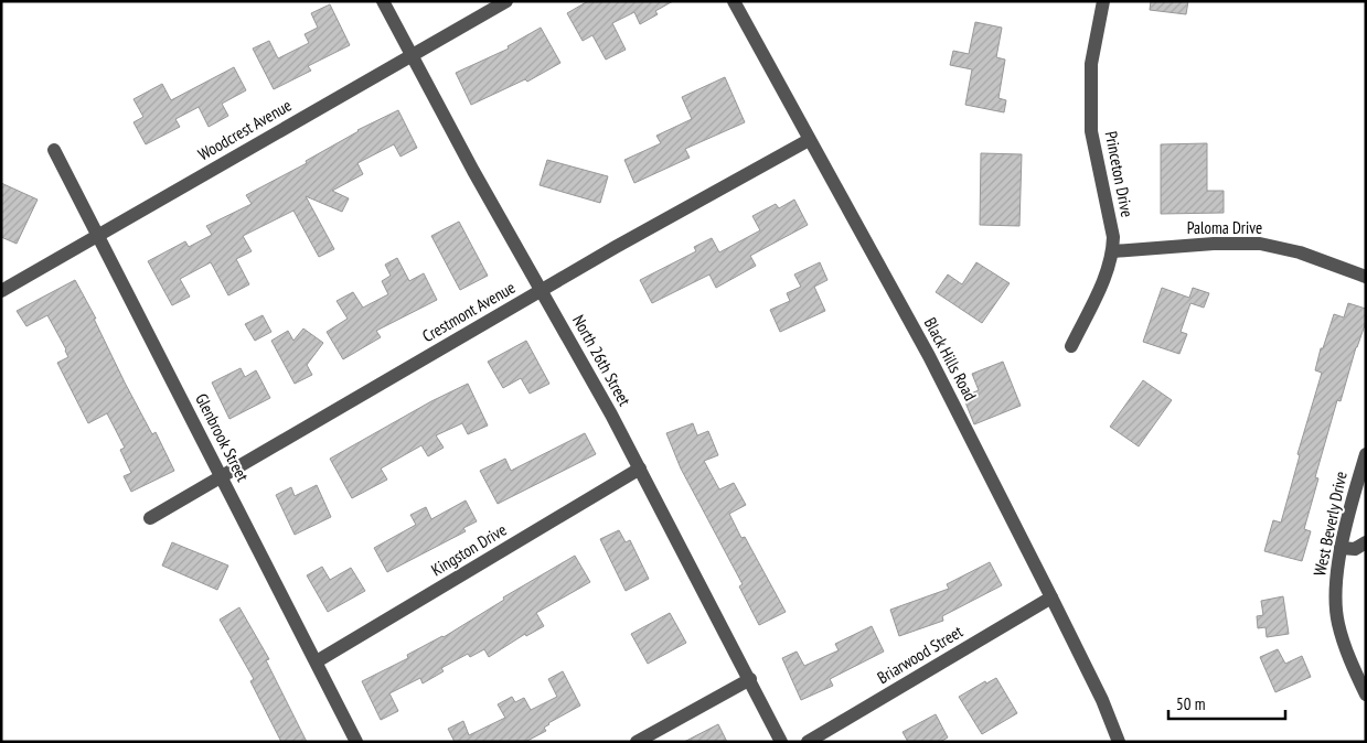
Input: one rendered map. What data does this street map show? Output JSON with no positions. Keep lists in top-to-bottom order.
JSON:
{
  "streets": {
    "street": [
      "Woodcrest Avenue",
      "Princeton Drive",
      "Paloma Drive",
      "Crestmont Avenue",
      "Black Hills Road",
      "North 26th Street",
      "Glenbrook Street",
      "West Beverly Drive",
      "Kingston Drive",
      "Briarwood Street"
    ]
  },
  "crossings": [
    ["Woodcrest Avenue", "North 26th Street"],
    ["Woodcrest Avenue", "Glenbrook Street"],
    ["Princeton Drive", "Paloma Drive"],
    ["Crestmont Avenue", "Black Hills Road"],
    ["Crestmont Avenue", "North 26th Street"],
    ["Crestmont Avenue", "Glenbrook Street"],
    ["Black Hills Road", "Briarwood Street"],
    ["North 26th Street", "Kingston Drive"],
    ["Glenbrook Street", "Kingston Drive"]
  ],
  "scale_bar": "50 m"
}
